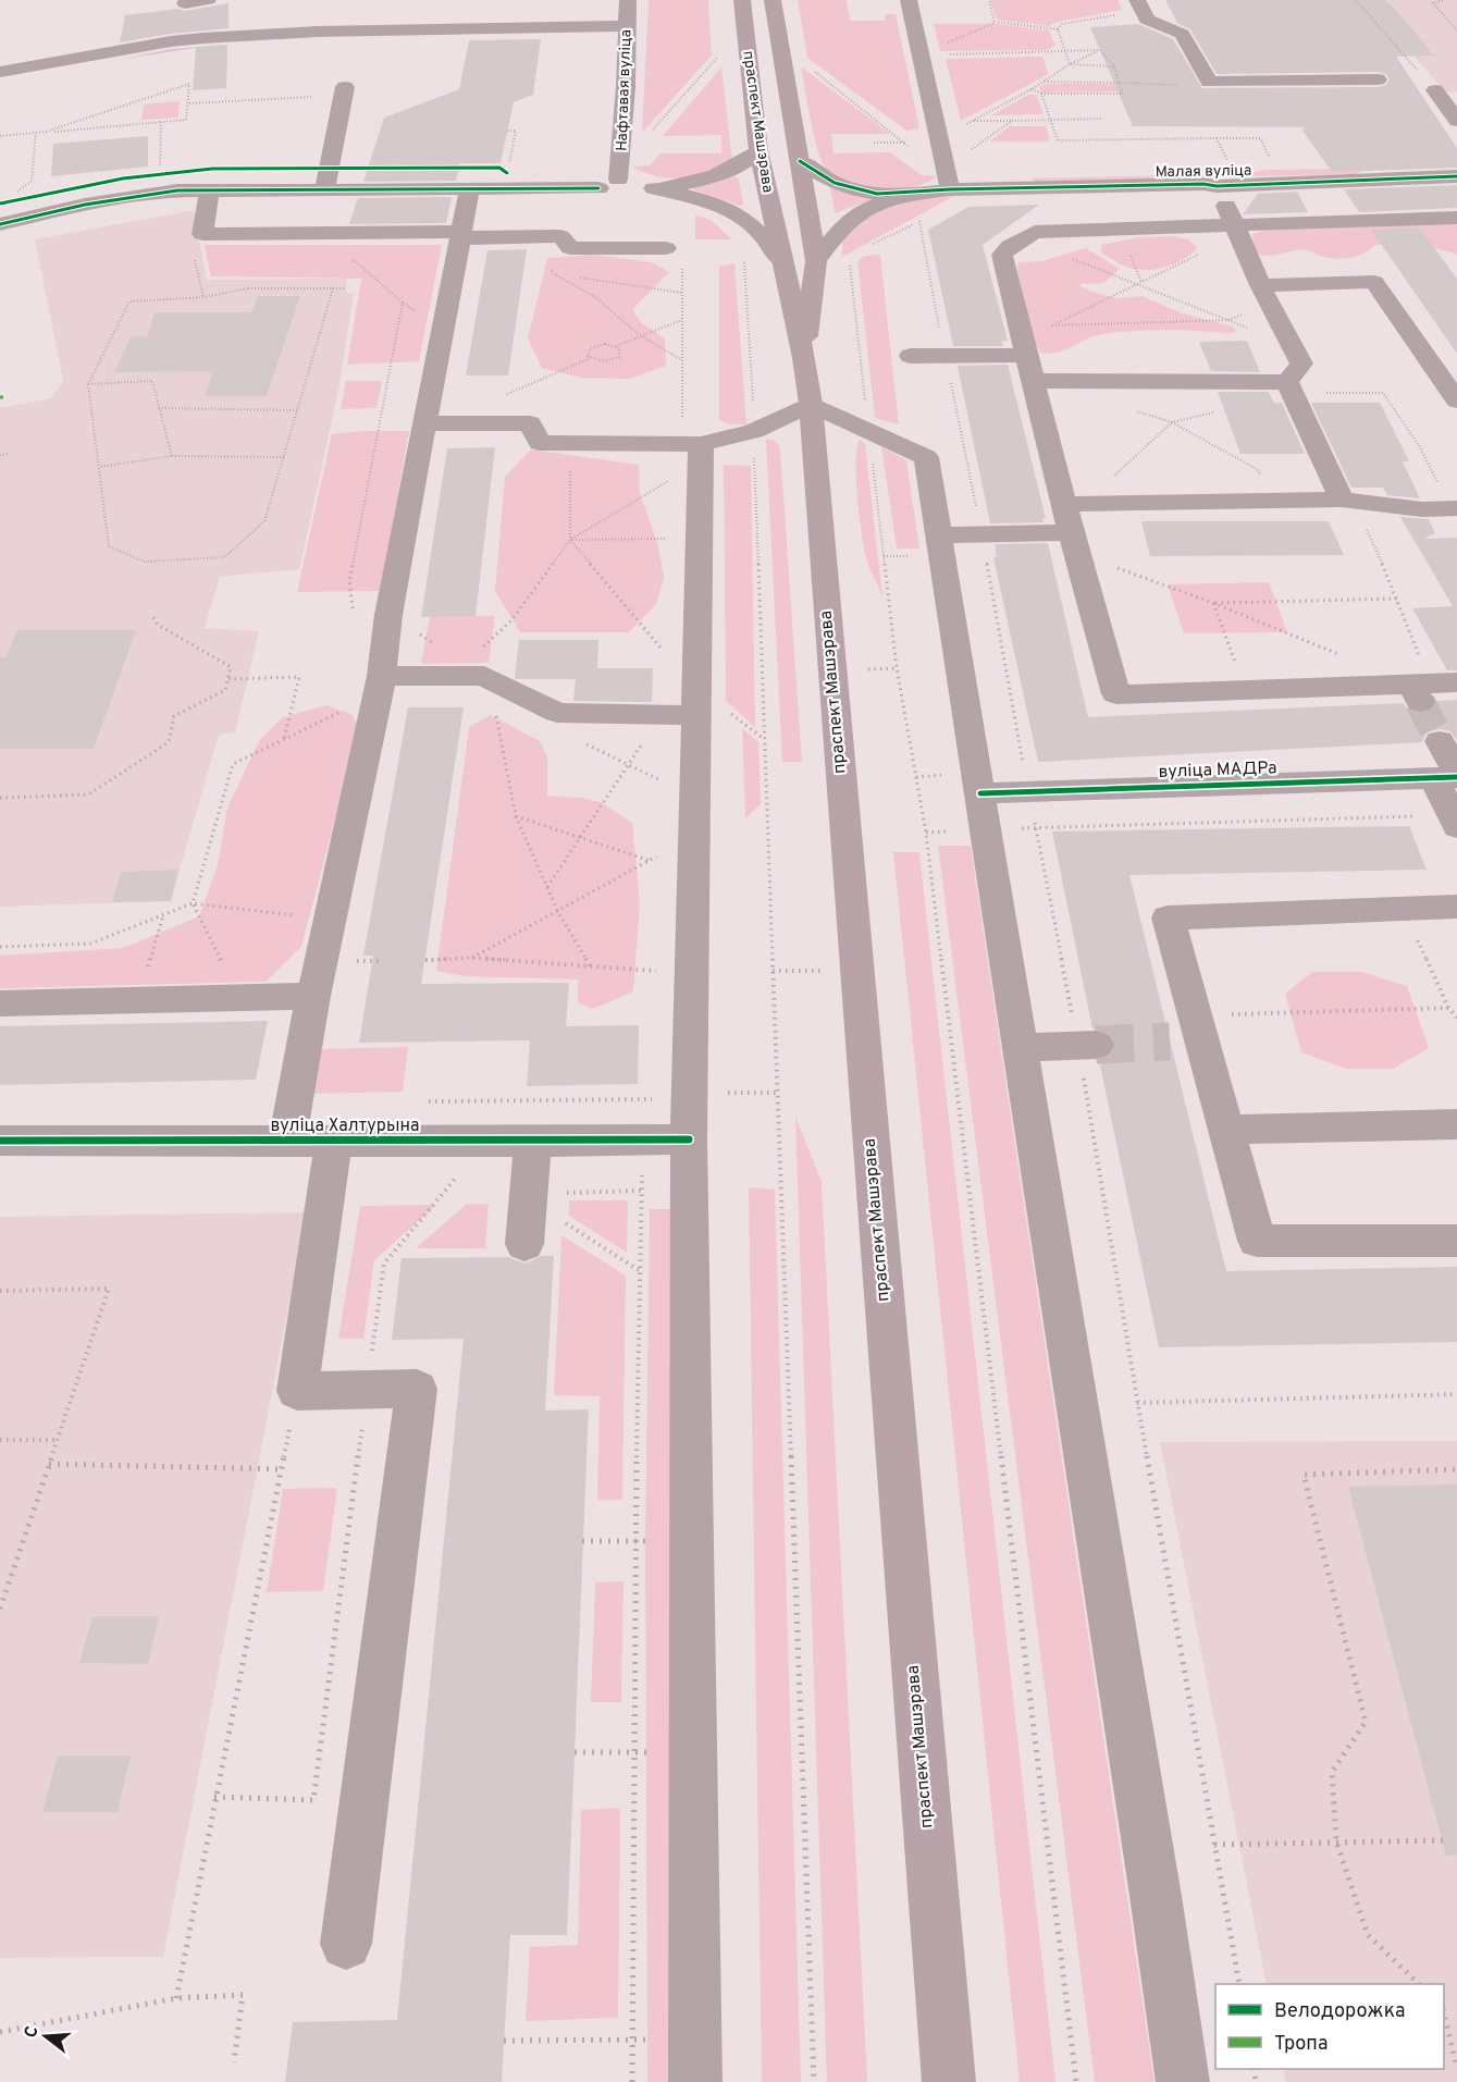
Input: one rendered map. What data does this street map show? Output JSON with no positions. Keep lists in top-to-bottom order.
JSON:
{
  "streets": {
    "main road": ["праспект Машэрава"],
    "street": [
      "Нафтавая вуліца",
      "Малая вуліца",
      "вуліца МАДРа",
      "вуліца Халтурына"
    ]
  },
  "legend": ["Велодорожка", "Тропа"],
  "north": "left"
}
